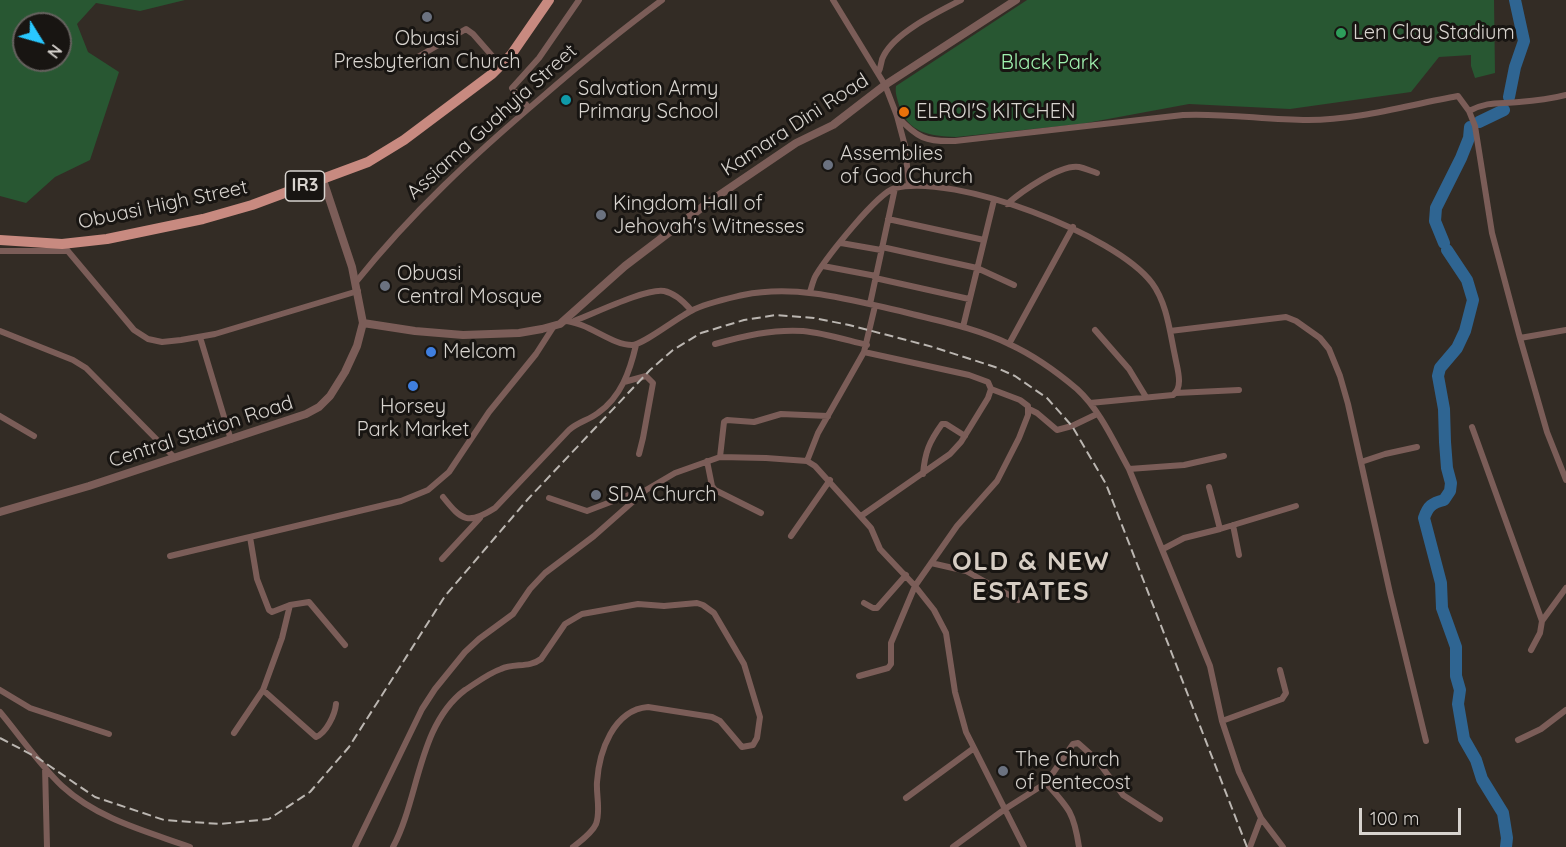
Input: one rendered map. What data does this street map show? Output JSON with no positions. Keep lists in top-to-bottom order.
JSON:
{
  "streets": {
    "main road": ["IR3", "Obuasi High Street"],
    "street": ["Assiama Guahyia Street", "Kamara Dini Road", "Central Station Road"]
  },
  "crossings": [
    ["Kamara Dini Road", "Central Station Road"]
  ],
  "districts": ["OLD & NEW ESTATES"],
  "parks": ["Black Park"],
  "places": [
    "Obuasi Presbyterian Church",
    "Len Clay Stadium",
    "Salvation Army Primary School",
    "ELROI'S KITCHEN",
    "Assemblies of God Church",
    "Kingdom Hall of Jehovah's Witnesses",
    "Obuasi Central Mosque",
    "Melcom",
    "Horsey Park Market",
    "SDA Church",
    "The Church of Pentecost"
  ],
  "scale_bar": "100 m",
  "north": "bottom right"
}
